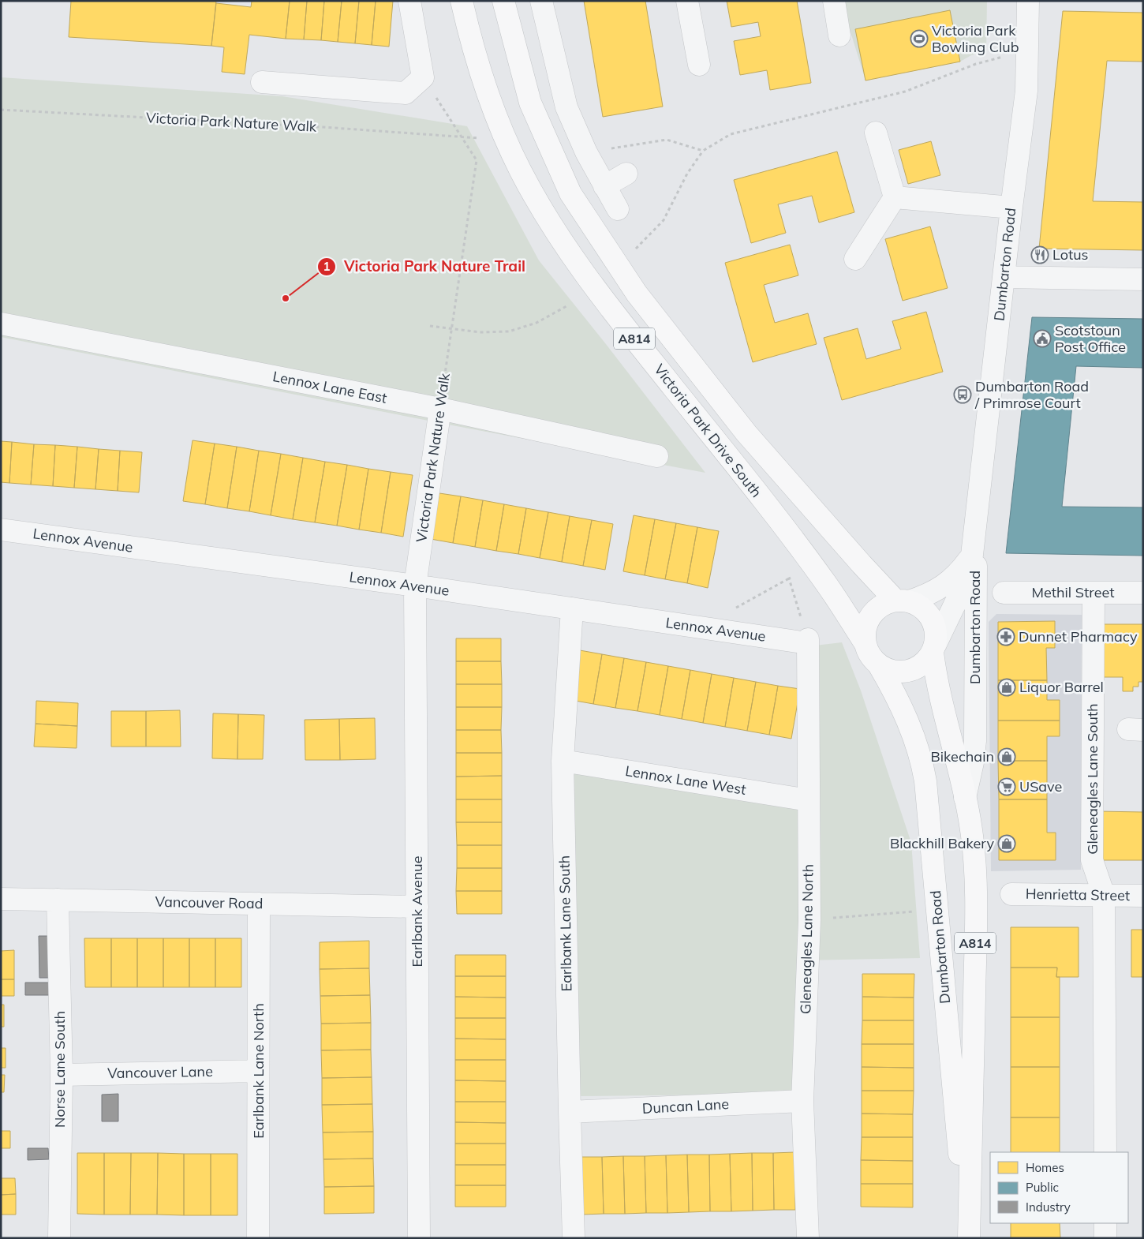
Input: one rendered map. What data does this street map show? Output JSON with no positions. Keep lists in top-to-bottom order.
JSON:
{
  "streets": {
    "main road": ["Dumbarton Road", "A814", "Victoria Park Drive South"],
    "street": [
      "Victoria Park Nature Walk",
      "Lennox Lane East",
      "Lennox Avenue",
      "Methil Street",
      "Gleneagles Lane South",
      "Lennox Lane West",
      "Henrietta Street",
      "Vancouver Road",
      "Earlbank Avenue",
      "Earlbank Lane South",
      "Gleneagles Lane North",
      "Norse Lane South",
      "Earlbank Lane North",
      "Vancouver Lane",
      "Duncan Lane"
    ]
  },
  "crossings": [
    ["Victoria Park Nature Walk", "Lennox Lane East"],
    ["Victoria Park Nature Walk", "Lennox Avenue"],
    ["Victoria Park Nature Walk", "Earlbank Avenue"],
    ["Dumbarton Road", "Victoria Park Drive South"],
    ["Lennox Avenue", "Earlbank Avenue"],
    ["Lennox Avenue", "Earlbank Lane South"],
    ["Lennox Avenue", "Gleneagles Lane North"],
    ["Methil Street", "Gleneagles Lane South"],
    ["Gleneagles Lane South", "Henrietta Street"],
    ["Lennox Lane West", "Earlbank Lane South"],
    ["Lennox Lane West", "Gleneagles Lane North"],
    ["Vancouver Road", "Earlbank Avenue"],
    ["Vancouver Road", "Norse Lane South"],
    ["Vancouver Road", "Earlbank Lane North"],
    ["Earlbank Lane South", "Duncan Lane"],
    ["Gleneagles Lane North", "Duncan Lane"],
    ["Norse Lane South", "Vancouver Lane"],
    ["Earlbank Lane North", "Vancouver Lane"]
  ],
  "places": {
    "sports": ["Victoria Park Bowling Club"],
    "restaurant": ["Lotus"],
    "other": ["Victoria Park Nature Trail"],
    "public building": ["Scotstoun Post Office"],
    "bus stop": ["Dumbarton Road / Primrose Court"],
    "pharmacy": ["Dunnet Pharmacy"],
    "shop": ["Liquor Barrel", "Bikechain", "Blackhill Bakery"],
    "supermarket": ["USave"]
  },
  "legend": ["Homes", "Public", "Industry"]
}
